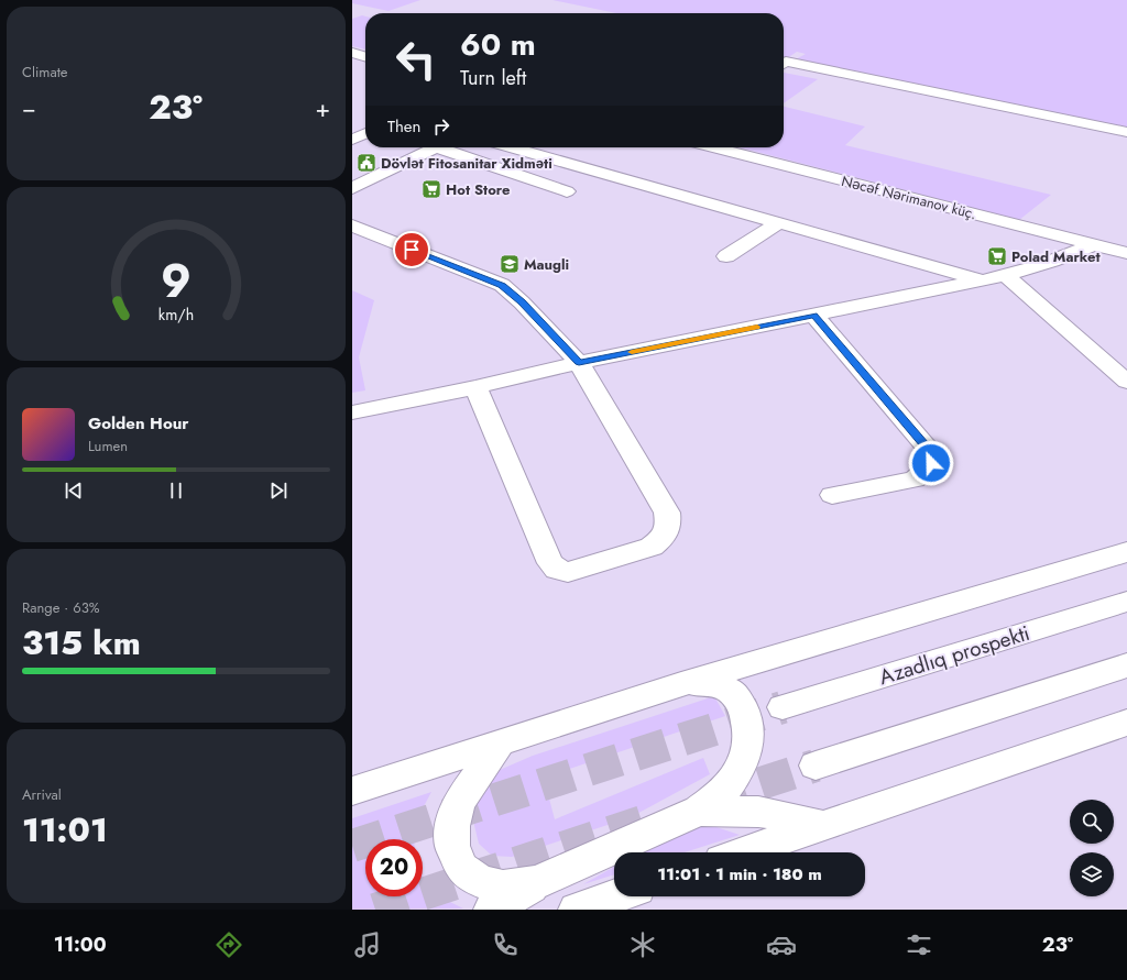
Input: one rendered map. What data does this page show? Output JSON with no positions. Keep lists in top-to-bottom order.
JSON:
{
  "streets": {
    "main road": ["Nəcəf Nərimanov küç.", "Azadlıq prospekti"]
  },
  "places": {
    "public building": ["Dövlət Fitosanitar Xidməti"],
    "supermarket": ["Hot Store", "Polad Market"],
    "school or university": ["Maugli"]
  },
  "page": {
    "tile": [
      "Climate",
      ["Range · 63%", "315 km"],
      ["Arrival", "11:01"]
    ],
    "turn": ["60 m", "Turn left"],
    "heat": ["−", "23°", "+"],
    "then": "Then",
    "song": ["Golden Hour", "Lumen"],
    "limit": "20",
    "trip": "11:01 · 1 min · 180 m",
    "tabs": ["11:00", "23°"],
    "gauge": ["9", "km/h"]
  }
}
